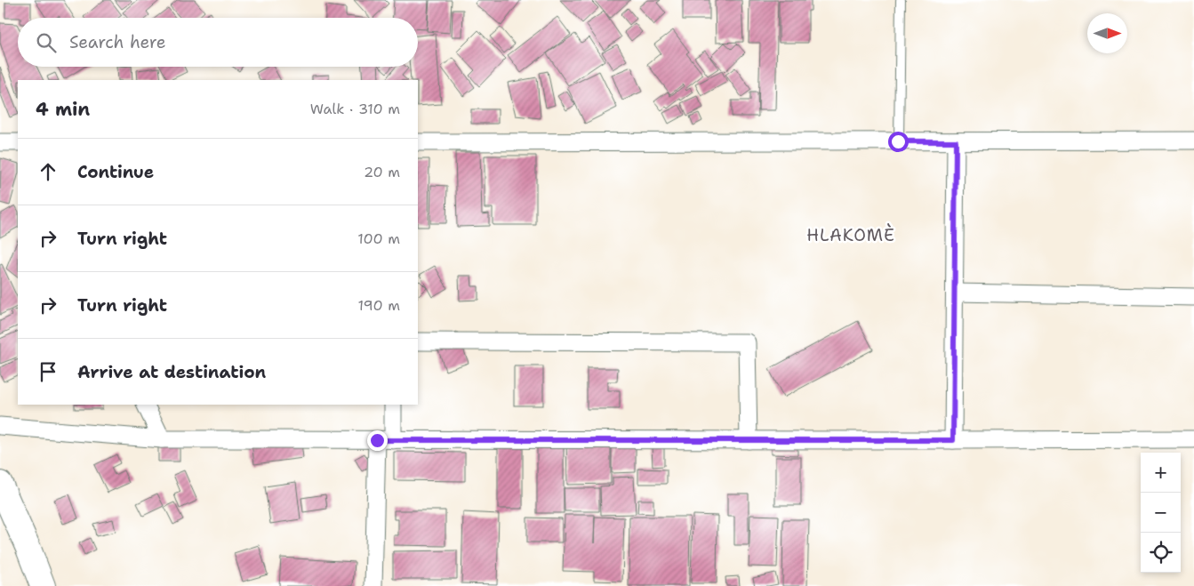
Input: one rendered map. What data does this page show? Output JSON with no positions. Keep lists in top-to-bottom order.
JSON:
{
  "districts": ["HLAKOMÈ"],
  "north": "right",
  "page": {
    "search": "Search here",
    "heading": ["4 min", "Walk · 310 m"],
    "list": [
      ["Continue", "20 m"],
      ["Turn right", "100 m"],
      ["Turn right", "190 m"],
      "Arrive at destination"
    ],
    "map_buttons": ["+", "−"]
  }
}
